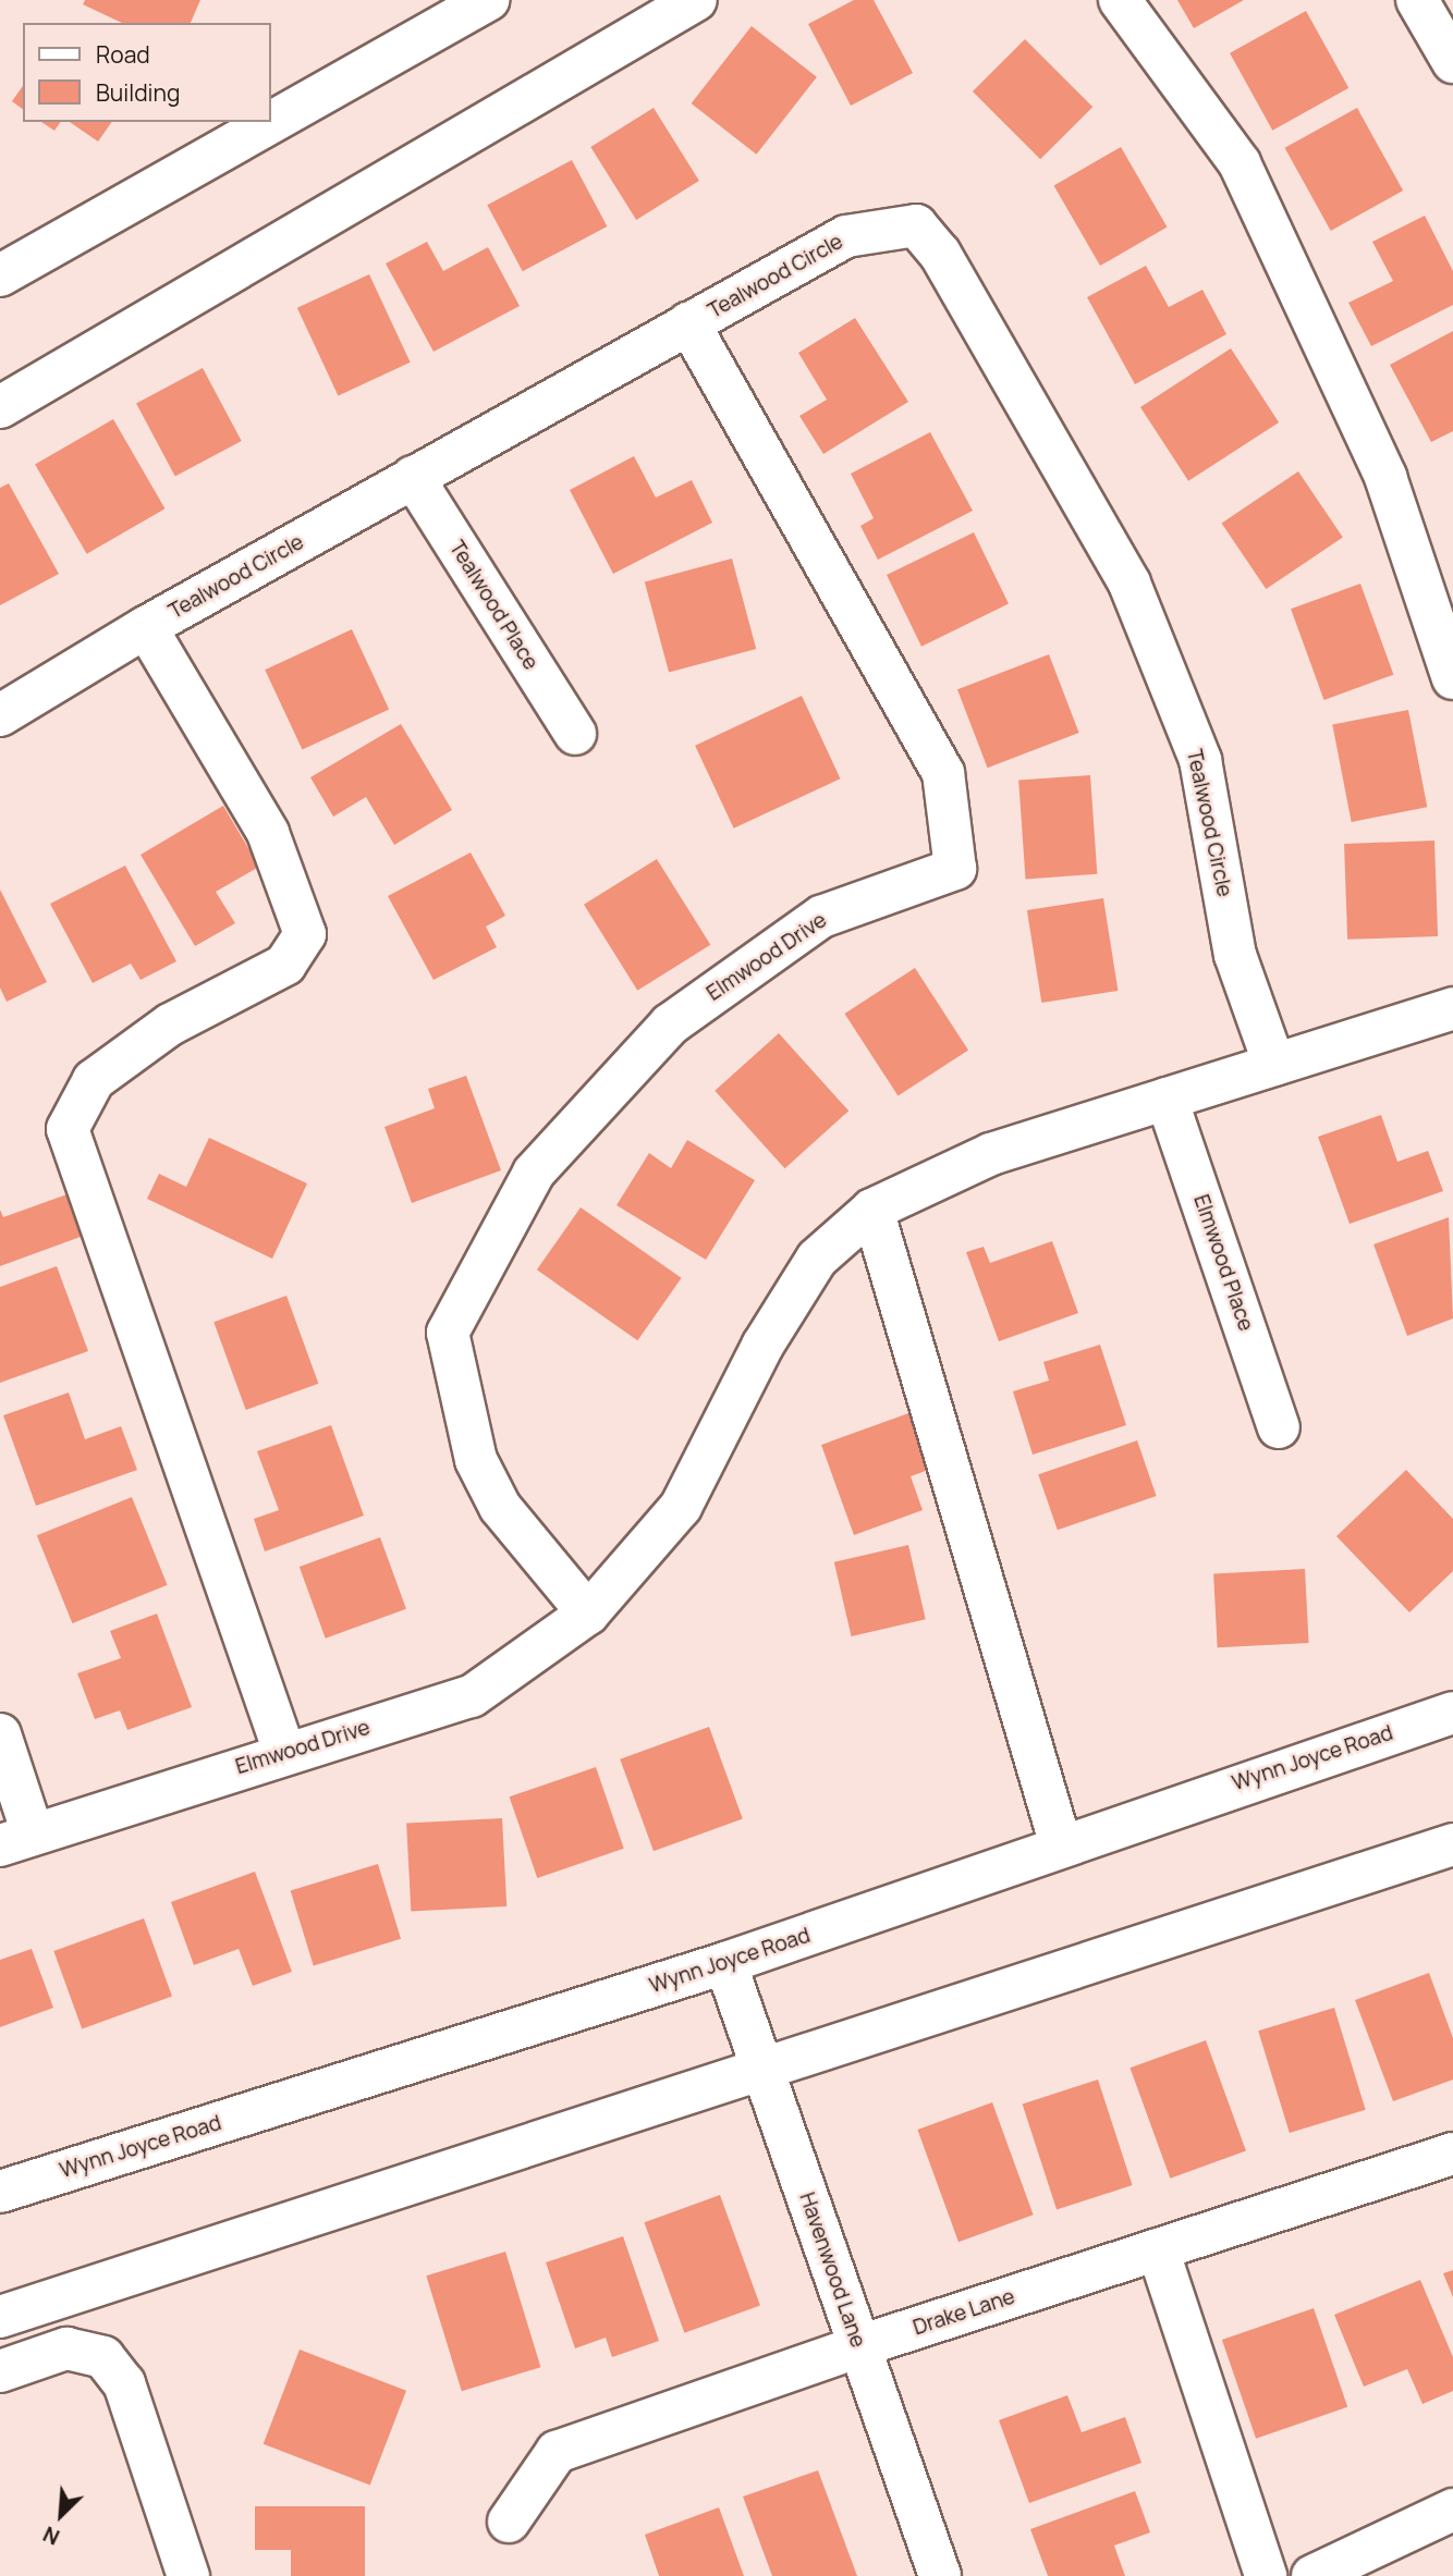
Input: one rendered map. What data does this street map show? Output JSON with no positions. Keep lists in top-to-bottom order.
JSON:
{
  "streets": {
    "street": [
      "Tealwood Circle",
      "Tealwood Place",
      "Elmwood Drive",
      "Elmwood Place",
      "Wynn Joyce Road",
      "Havenwood Lane",
      "Drake Lane"
    ]
  },
  "crossings": [
    ["Tealwood Circle", "Tealwood Place"],
    ["Tealwood Circle", "Elmwood Drive"],
    ["Elmwood Drive", "Elmwood Place"],
    ["Wynn Joyce Road", "Havenwood Lane"],
    ["Havenwood Lane", "Drake Lane"]
  ],
  "legend": ["Road", "Building"],
  "north": "bottom left"
}
